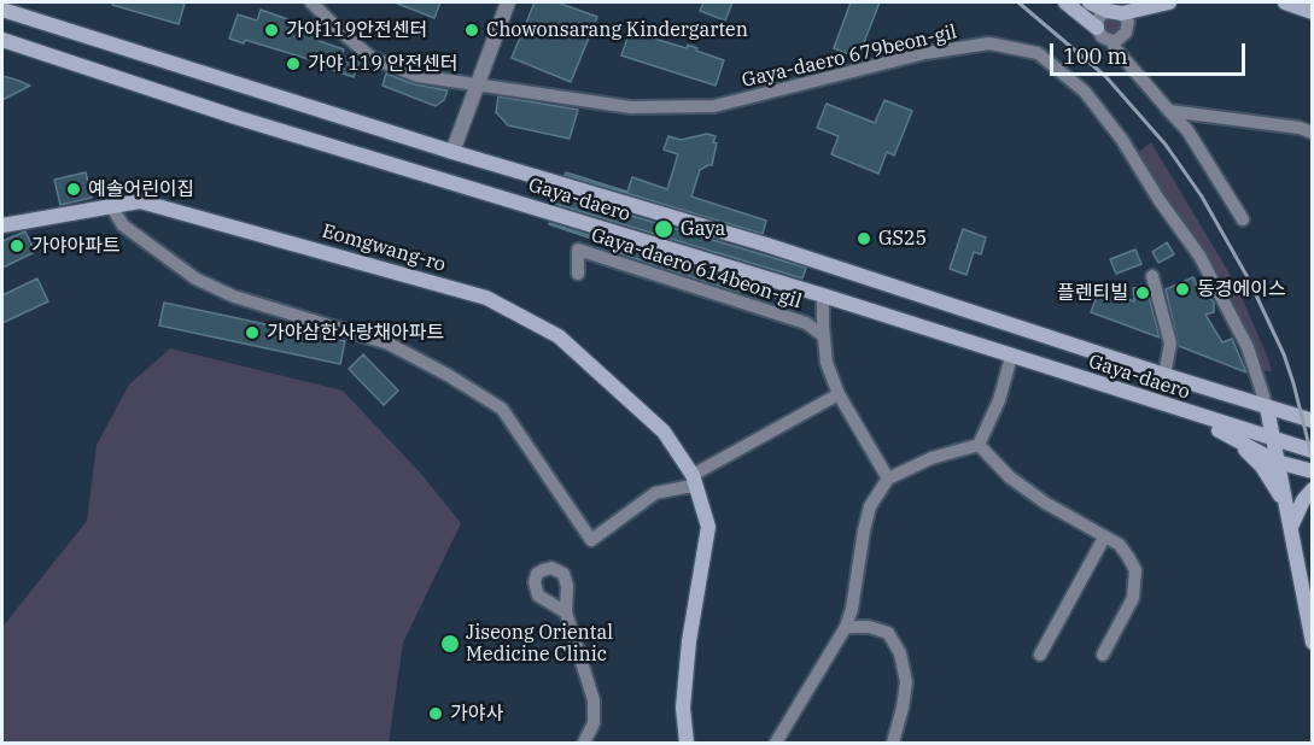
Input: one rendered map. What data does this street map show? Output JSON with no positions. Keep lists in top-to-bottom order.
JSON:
{
  "streets": {
    "main road": ["Gaya-daero", "Eomgwang-ro"],
    "street": ["Gaya-daero 679beon-gil", "Gaya-daero 614beon-gil"]
  },
  "crossings": [
    ["Gaya-daero 679beon-gil", "Gaya-daero"]
  ],
  "places": [
    "가야119안전센터",
    "Chowonsarang Kindergarten",
    "가야 119 안전센터",
    "예솔어린이집",
    "Gaya",
    "GS25",
    "가야아파트",
    "동경에이스",
    "플렌티빌",
    "가야삼한사랑채아파트",
    "Jiseong Oriental Medicine Clinic",
    "가야사"
  ],
  "scale_bar": "100 m"
}
